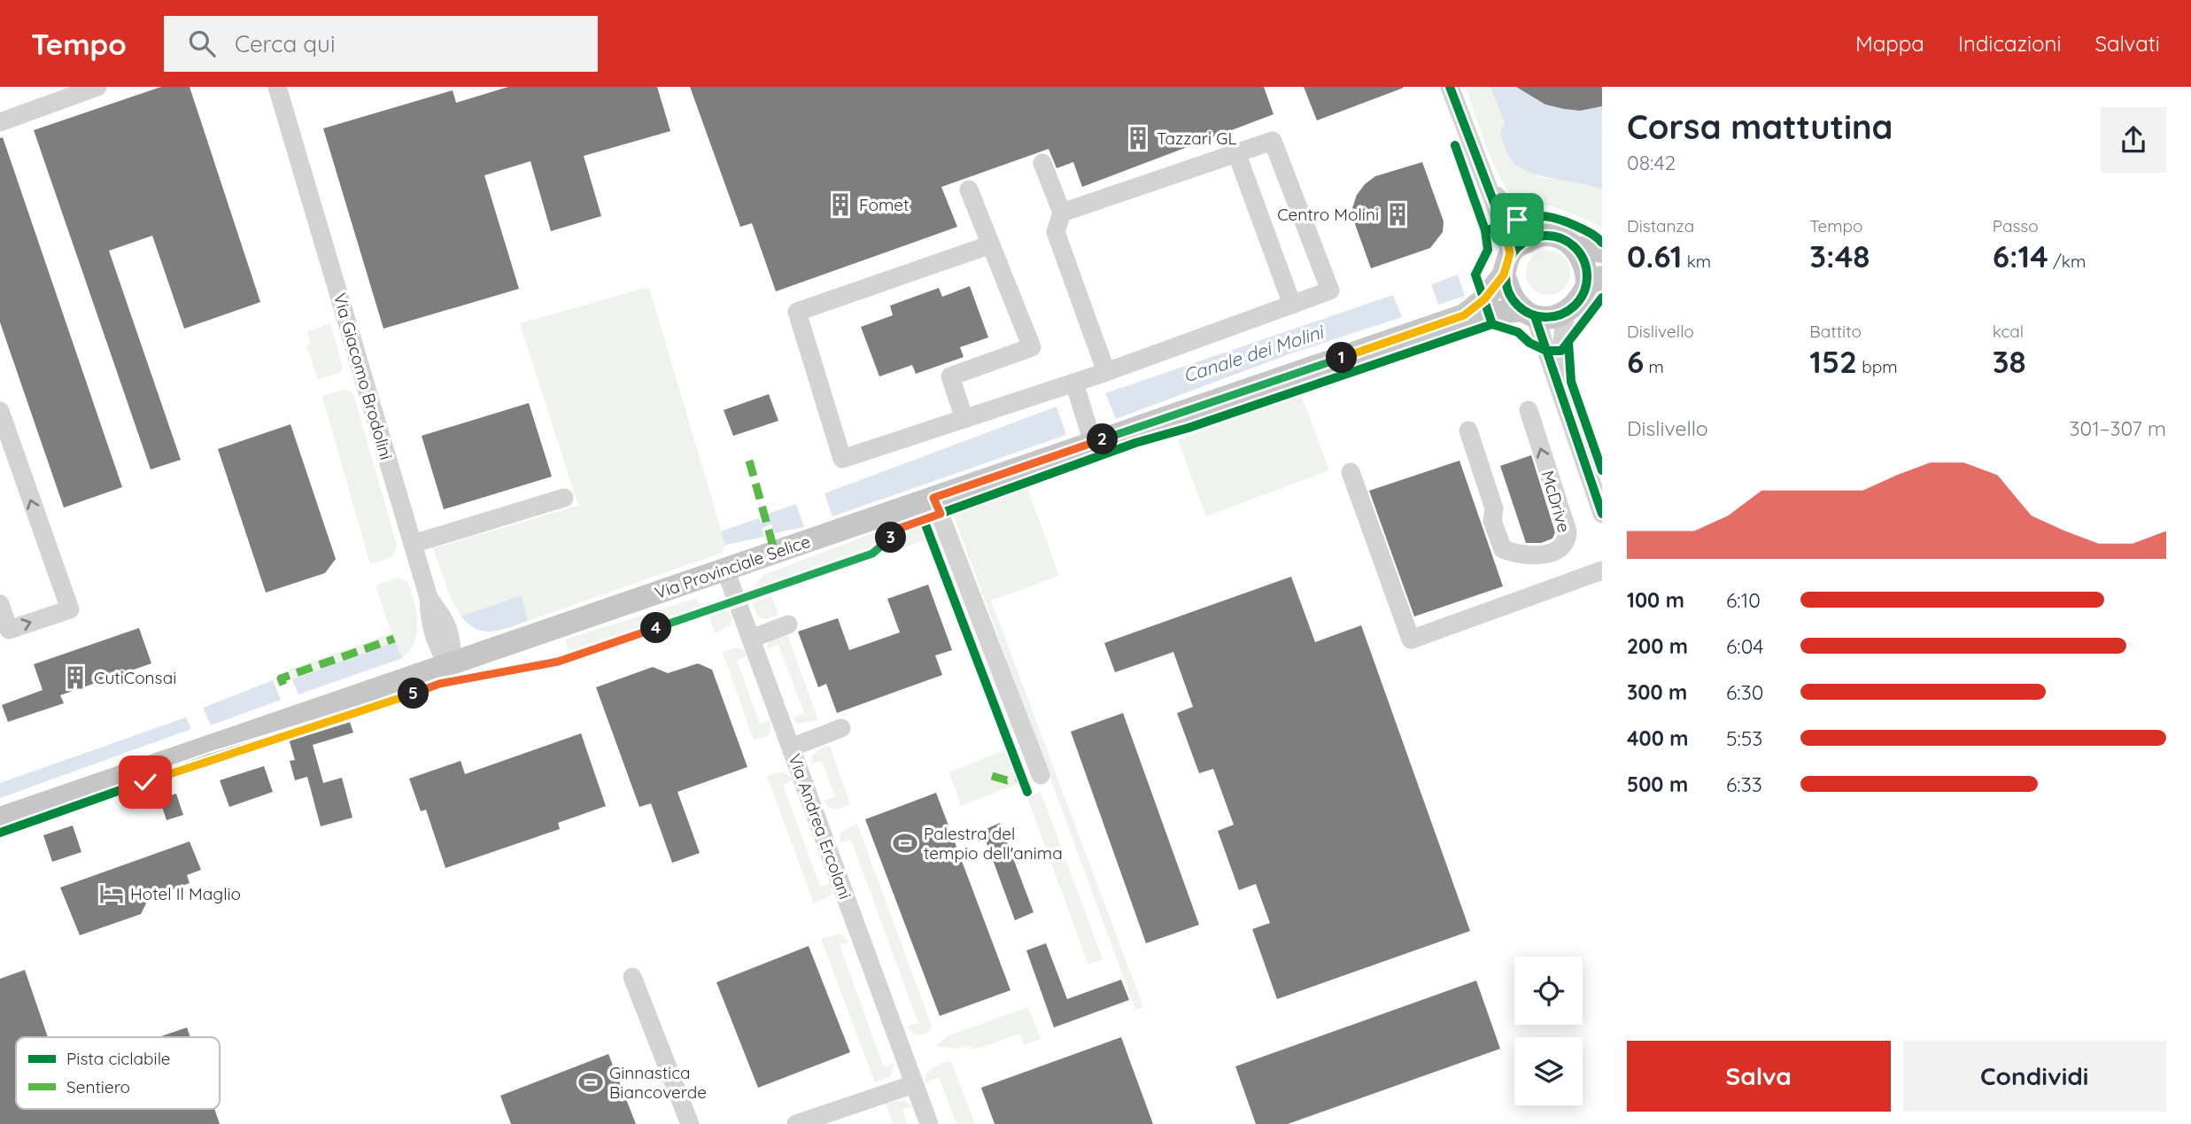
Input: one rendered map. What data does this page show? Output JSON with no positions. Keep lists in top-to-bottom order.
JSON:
{
  "streets": {
    "main road": ["Via Provinciale Selice"],
    "street": ["Via Giacomo Brodolini", "McDrive", "Via Andrea Ercolani"]
  },
  "crossings": [
    ["Via Provinciale Selice", "Via Andrea Ercolani"]
  ],
  "water": ["Canale dei Molini"],
  "places": {
    "building": [
      "Tazzari GL",
      "Fomet",
      "Centro Molini",
      "CutiConsai"
    ],
    "sports": ["Palestra del tempio dell'anima", "Ginnastica Biancoverde"],
    "hotel": ["Hotel Il Maglio"]
  },
  "legend": ["Pista ciclabile", "Sentiero"],
  "page": {
    "header": "Tempo",
    "search": "Cerca qui",
    "nav": ["Mappa", "Indicazioni", "Salvati"],
    "heading": ["Corsa mattutina", "08:42"],
    "stats": [
      ["Distanza", "0.61 km"],
      ["Tempo", "3:48"],
      ["Passo", "6:14 /km"],
      ["Dislivello", "6 m"],
      ["Battito", "152 bpm"],
      ["kcal", "38"]
    ],
    "pins": [
      "1",
      "2",
      "3",
      "4",
      "5"
    ],
    "chart": ["Dislivello", "301–307 m"],
    "list": [
      {
        "name": "100 m",
        "note": "6:10"
      },
      {
        "name": "200 m",
        "note": "6:04"
      },
      {
        "name": "300 m",
        "note": "6:30"
      },
      {
        "name": "400 m",
        "note": "5:53"
      },
      {
        "name": "500 m",
        "note": "6:33"
      }
    ],
    "buttons": ["Salva", "Condividi"]
  }
}
